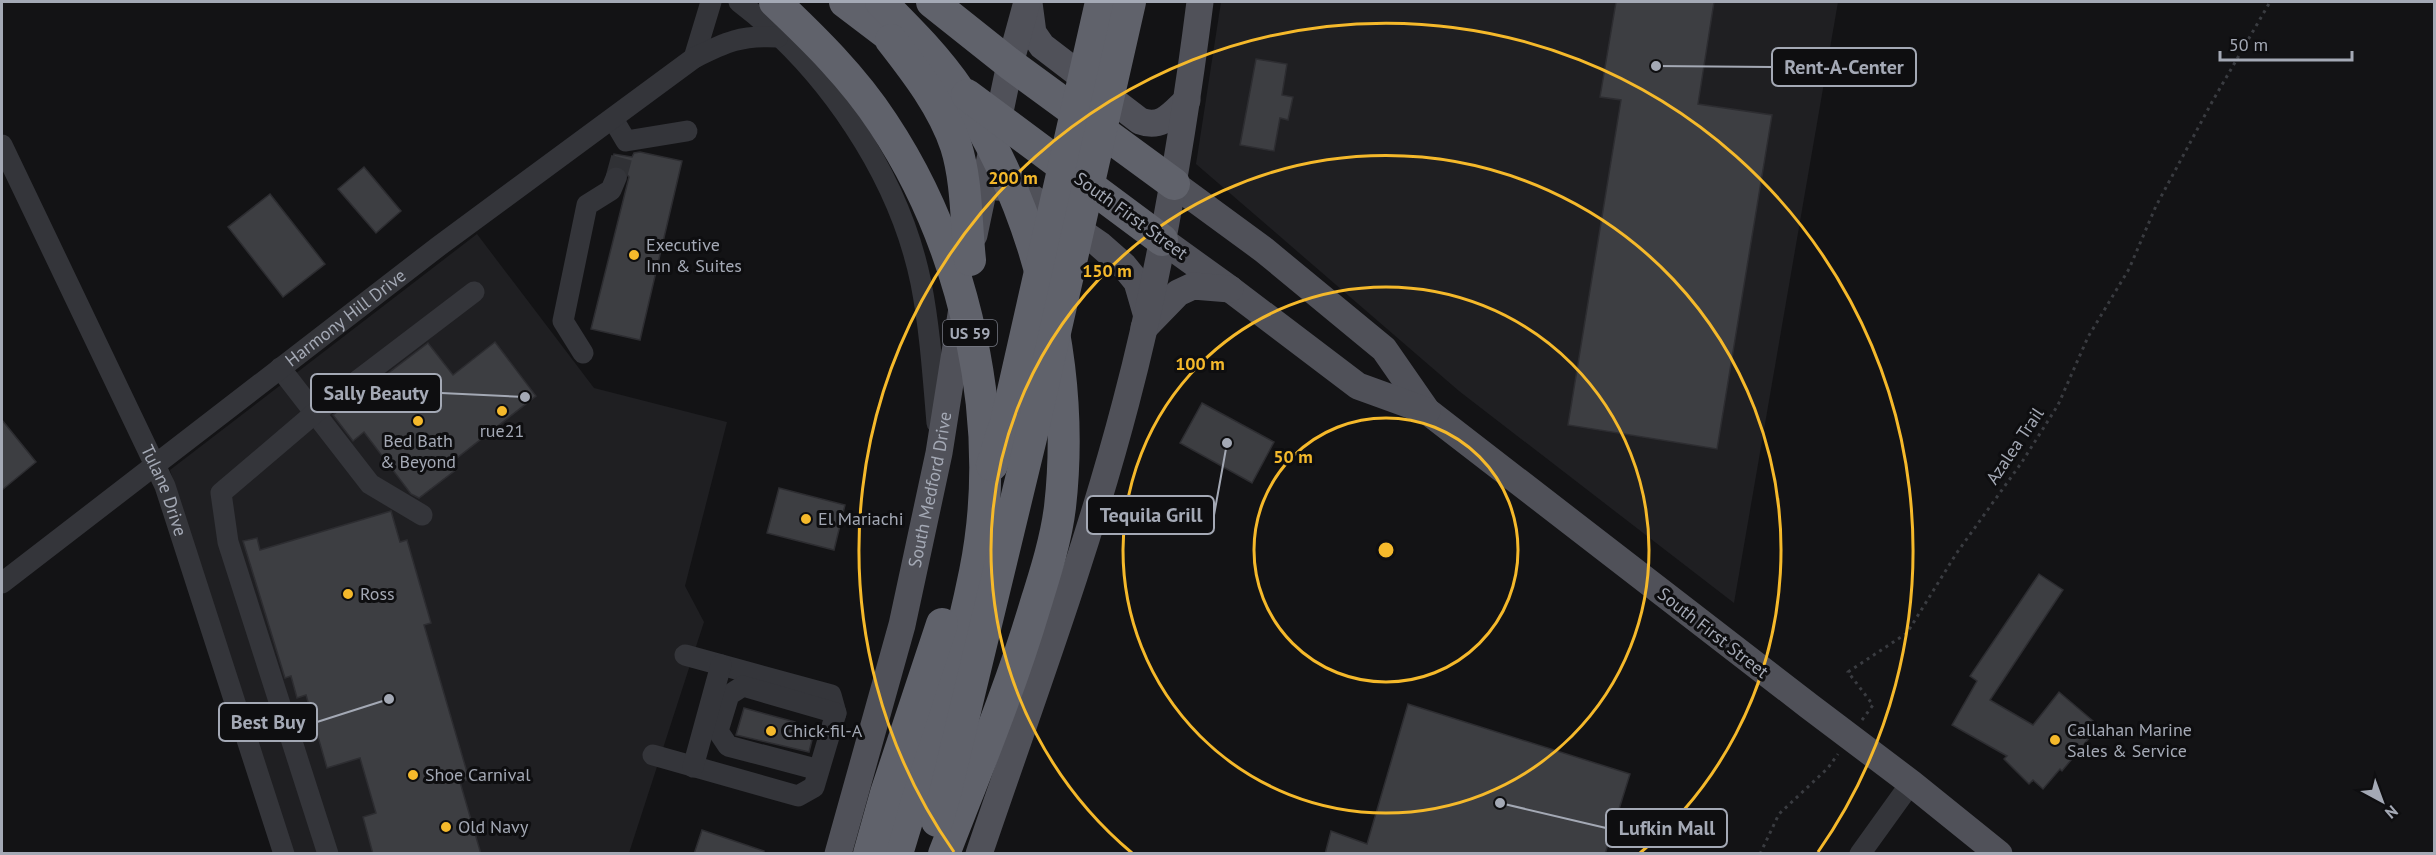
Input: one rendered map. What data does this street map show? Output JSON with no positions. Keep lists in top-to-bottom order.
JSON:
{
  "streets": {
    "highway": ["South First Street", "US 59"],
    "main road": ["South Medford Drive"],
    "street": ["Harmony Hill Drive", "Tulane Drive"],
    "path": ["Azalea Trail"]
  },
  "crossings": [
    ["South First Street", "South Medford Drive"],
    ["Harmony Hill Drive", "Tulane Drive"]
  ],
  "places": [
    "Rent-A-Center",
    "Executive Inn & Suites",
    "Sally Beauty",
    "rue21",
    "Bed Bath & Beyond",
    "Tequila Grill",
    "El Mariachi",
    "Ross",
    "Best Buy",
    "Chick-fil-A",
    "Callahan Marine Sales & Service",
    "Shoe Carnival",
    "Lufkin Mall",
    "Old Navy"
  ],
  "scale_bar": "50 m",
  "north": "bottom right",
  "rings": [
    "200 m",
    "150 m",
    "100 m",
    "50 m"
  ]
}
